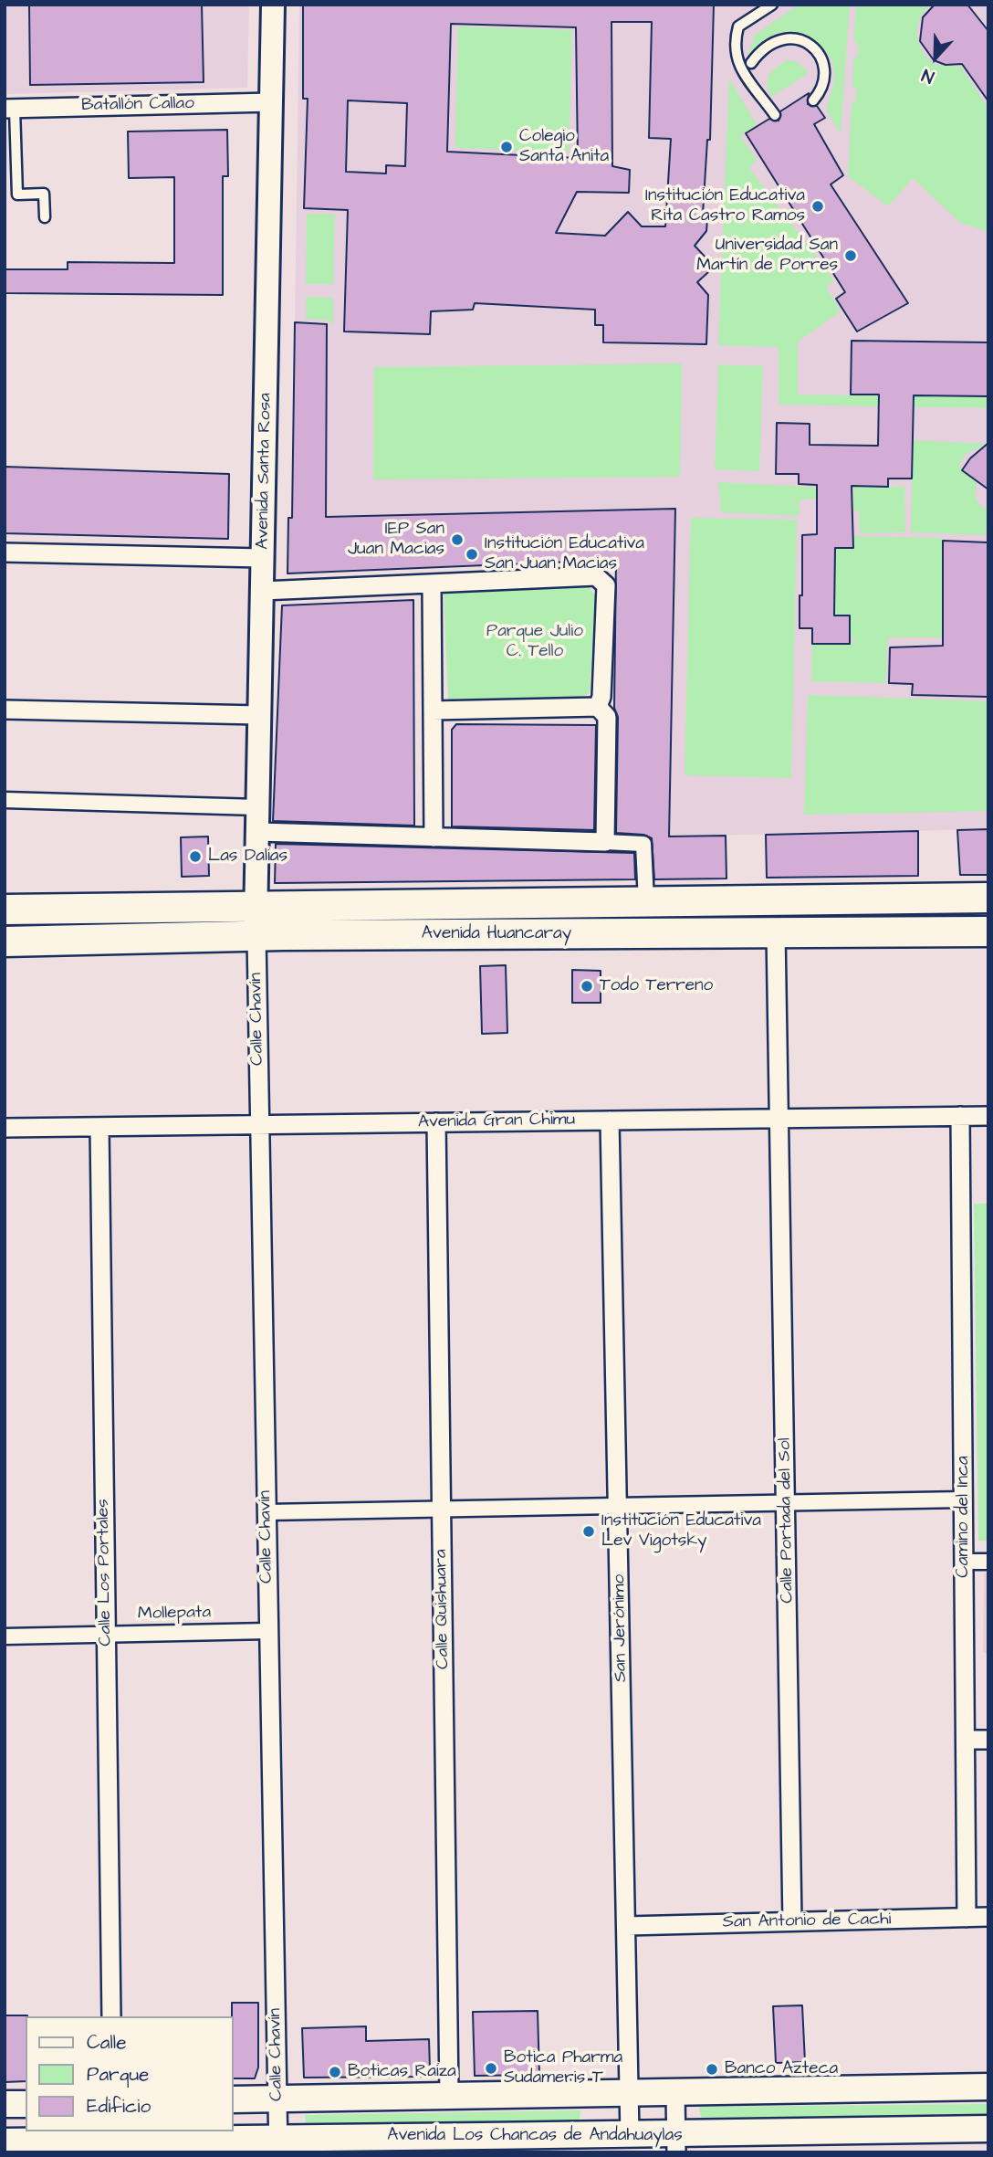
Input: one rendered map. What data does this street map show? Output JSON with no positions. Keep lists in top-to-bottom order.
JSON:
{
  "streets": {
    "main road": ["Avenida Huancaray", "Avenida Los Chancas de Andahuaylas"],
    "street": [
      "Batallón Callao",
      "Avenida Santa Rosa",
      "Calle Chavín",
      "Avenida Gran Chimu",
      "Camino del Inca",
      "Calle Portada del Sol",
      "Calle Los Portales",
      "Calle Quishuara",
      "Mollepata",
      "San Jerónimo",
      "San Antonio de Cachi"
    ]
  },
  "crossings": [
    ["Batallón Callao", "Avenida Santa Rosa"],
    ["Avenida Santa Rosa", "Avenida Huancaray"],
    ["Avenida Santa Rosa", "Calle Chavín"],
    ["Avenida Huancaray", "Calle Chavín"],
    ["Avenida Huancaray", "Calle Portada del Sol"],
    ["Calle Chavín", "Avenida Gran Chimu"],
    ["Calle Chavín", "Mollepata"],
    ["Calle Chavín", "Avenida Los Chancas de Andahuaylas"],
    ["Avenida Gran Chimu", "Camino del Inca"],
    ["Avenida Gran Chimu", "Calle Portada del Sol"],
    ["Avenida Gran Chimu", "Calle Los Portales"],
    ["Avenida Gran Chimu", "Calle Quishuara"],
    ["Avenida Gran Chimu", "San Jerónimo"],
    ["Camino del Inca", "San Antonio de Cachi"],
    ["Calle Portada del Sol", "San Antonio de Cachi"],
    ["Calle Los Portales", "Mollepata"],
    ["San Jerónimo", "San Antonio de Cachi"],
    ["San Jerónimo", "Avenida Los Chancas de Andahuaylas"]
  ],
  "parks": ["Parque Julio C. Tello"],
  "places": [
    "Colegio Santa Anita",
    "Institución Educativa Rita Castro Ramos",
    "Universidad San Martín de Porres",
    "IEP San Juan Macias",
    "Institución Educativa San Juan Macias",
    "Las Dalias",
    "Todo Terreno",
    "Institución Educativa Lev Vigotsky",
    "Botica Pharma Sudameris T",
    "Banco Azteca",
    "Boticas Raiza"
  ],
  "legend": ["Calle", "Parque", "Edificio"],
  "north": "bottom"
}
